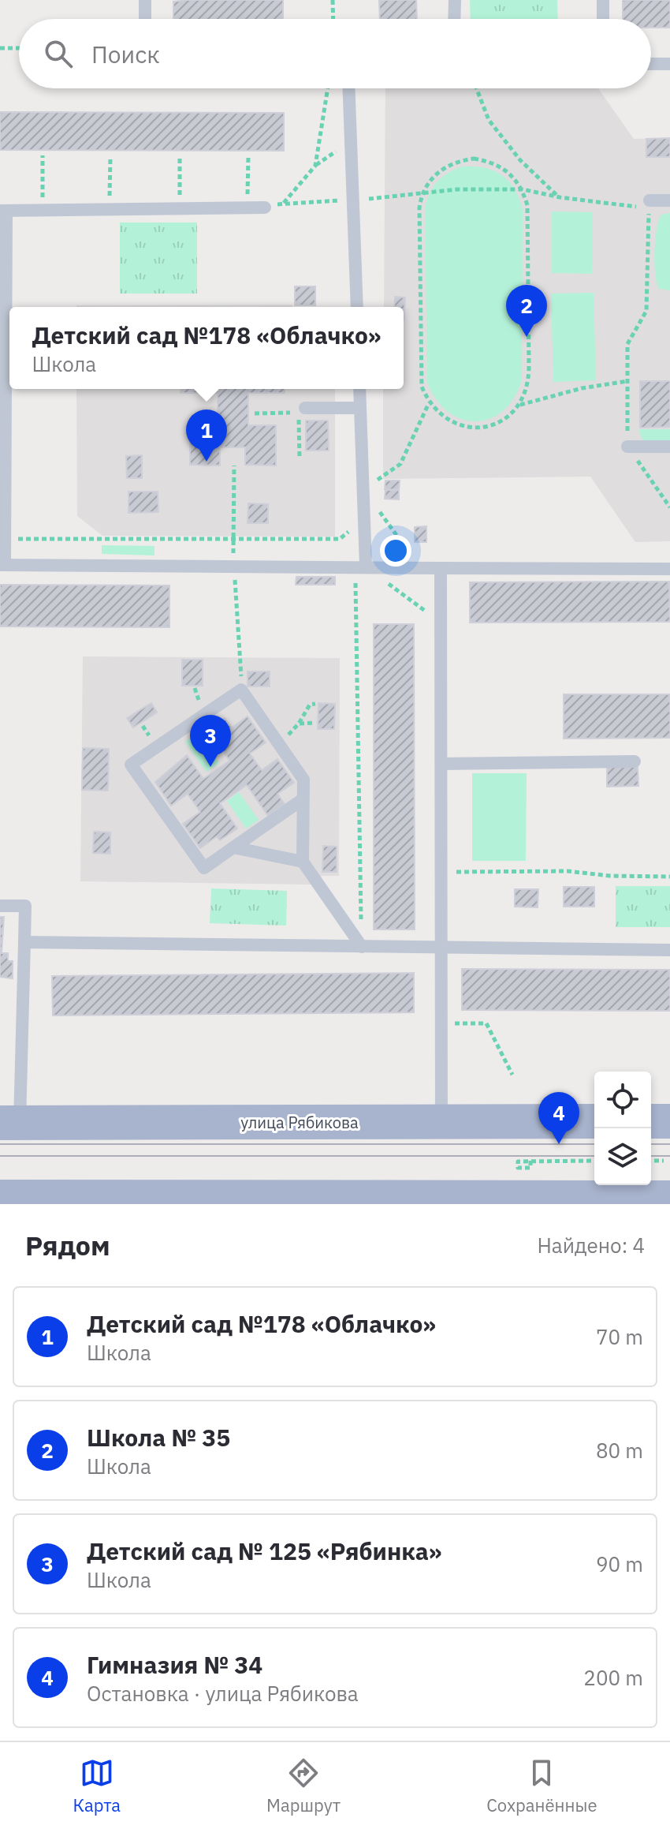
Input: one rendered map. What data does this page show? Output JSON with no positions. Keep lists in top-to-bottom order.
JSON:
{
  "streets": {
    "main road": ["улица Рябикова"]
  },
  "page": {
    "search": "Поиск",
    "pins": [
      "2",
      "1",
      "3",
      "4"
    ],
    "popup": ["Детский сад №178 «Облачко»", "Школа"],
    "heading": ["Рядом", "Найдено: 4"],
    "list": [
      {
        "mark": "1",
        "name": "Детский сад №178 «Облачко»",
        "note": "Школа",
        "value": "70 m"
      },
      {
        "mark": "2",
        "name": "Школа № 35",
        "note": "Школа",
        "value": "80 m"
      },
      {
        "mark": "3",
        "name": "Детский сад № 125 «Рябинка»",
        "note": "Школа",
        "value": "90 m"
      },
      {
        "mark": "4",
        "name": "Гимназия № 34",
        "note": "Остановка · улица Рябикова",
        "value": "200 m"
      }
    ],
    "nav": ["Карта", "Маршрут", "Сохранённые"]
  }
}
